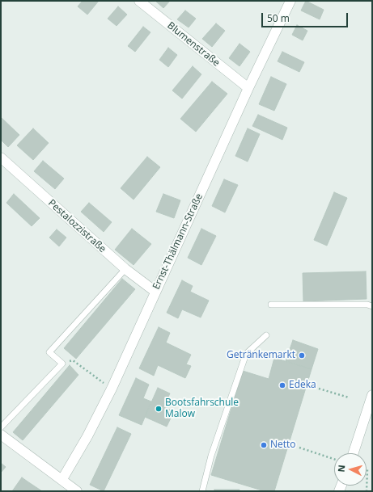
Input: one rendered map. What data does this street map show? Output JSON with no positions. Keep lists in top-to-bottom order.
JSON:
{
  "streets": {
    "street": ["Blumenstraße", "Pestalozzistraße", "Ernst-Thälmann-Straße"]
  },
  "crossings": [
    ["Blumenstraße", "Ernst-Thälmann-Straße"],
    ["Pestalozzistraße", "Ernst-Thälmann-Straße"]
  ],
  "places": [
    "Getränkemarkt",
    "Edeka",
    "Bootsfahrschule Malow",
    "Netto"
  ],
  "scale_bar": "50 m",
  "north": "left"
}
